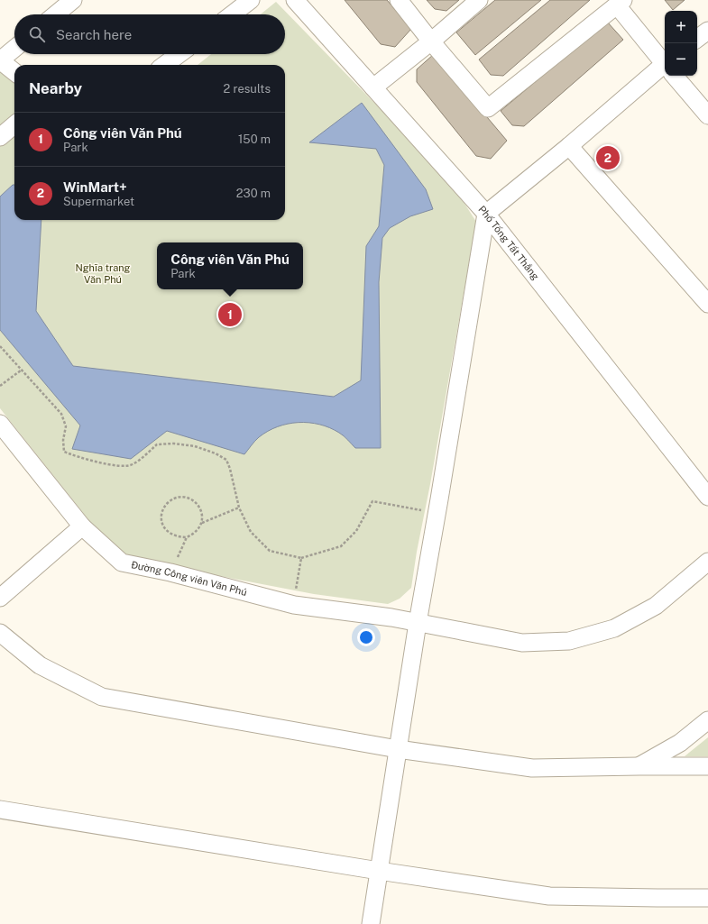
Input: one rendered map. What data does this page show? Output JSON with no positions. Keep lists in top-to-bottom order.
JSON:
{
  "streets": {
    "street": ["Phố Tống Tất Thắng", "Đường Công viên Văn Phú"]
  },
  "parks": ["Nghĩa trang Văn Phú"],
  "page": {
    "map_buttons": ["+", "−"],
    "search": "Search here",
    "heading": ["Nearby", "2 results"],
    "list": [
      {
        "mark": "1",
        "name": "Công viên Văn Phú",
        "note": "Park",
        "value": "150 m"
      },
      {
        "mark": "2",
        "name": "WinMart+",
        "note": "Supermarket",
        "value": "230 m"
      }
    ],
    "pins": ["2", "1"],
    "popup": ["Công viên Văn Phú", "Park"]
  }
}
